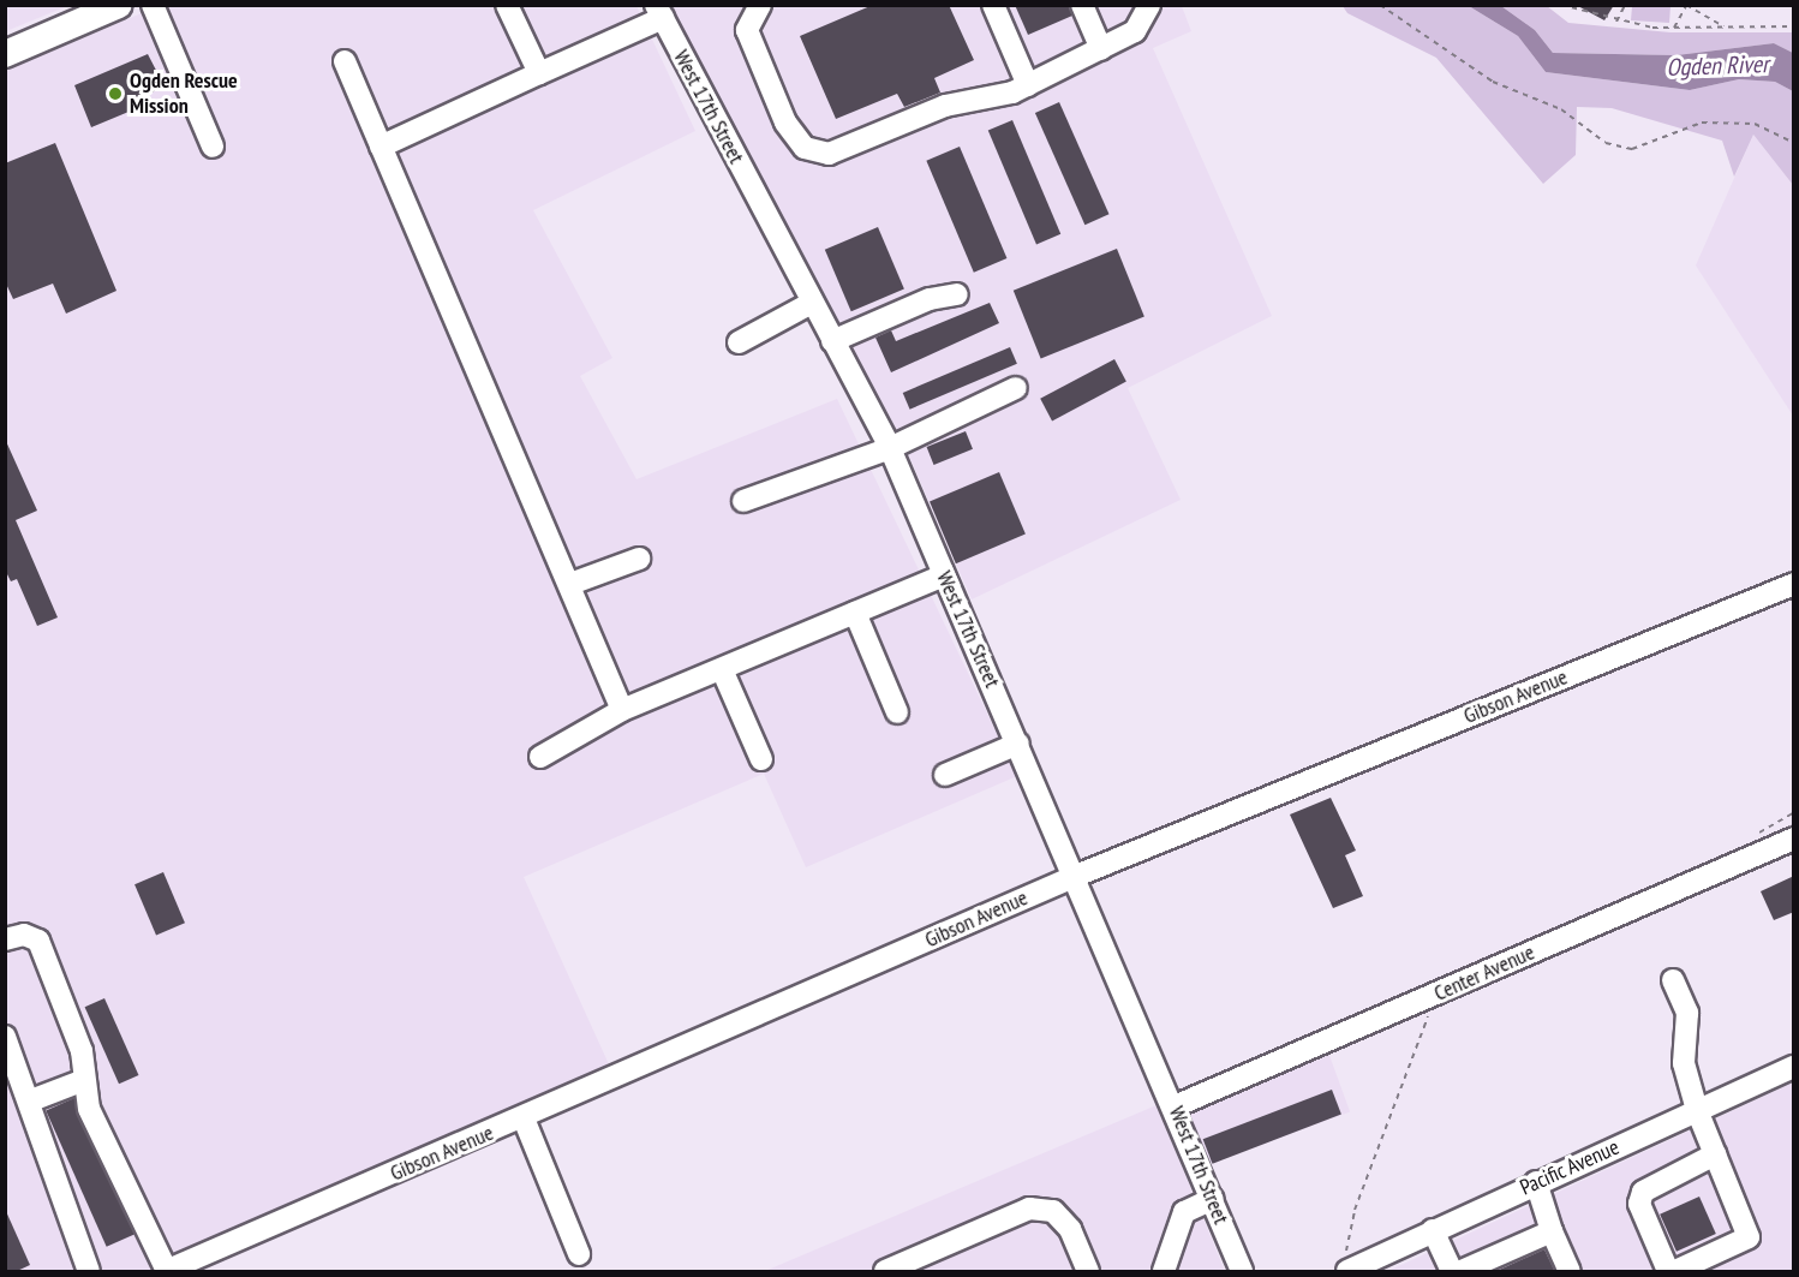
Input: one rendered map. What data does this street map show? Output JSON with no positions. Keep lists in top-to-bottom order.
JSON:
{
  "streets": {
    "street": [
      "West 17th Street",
      "Gibson Avenue",
      "Center Avenue",
      "Pacific Avenue"
    ]
  },
  "crossings": [
    ["West 17th Street", "Gibson Avenue"],
    ["West 17th Street", "Center Avenue"]
  ],
  "water": ["Ogden River"],
  "places": ["Ogden Rescue Mission"]
}
